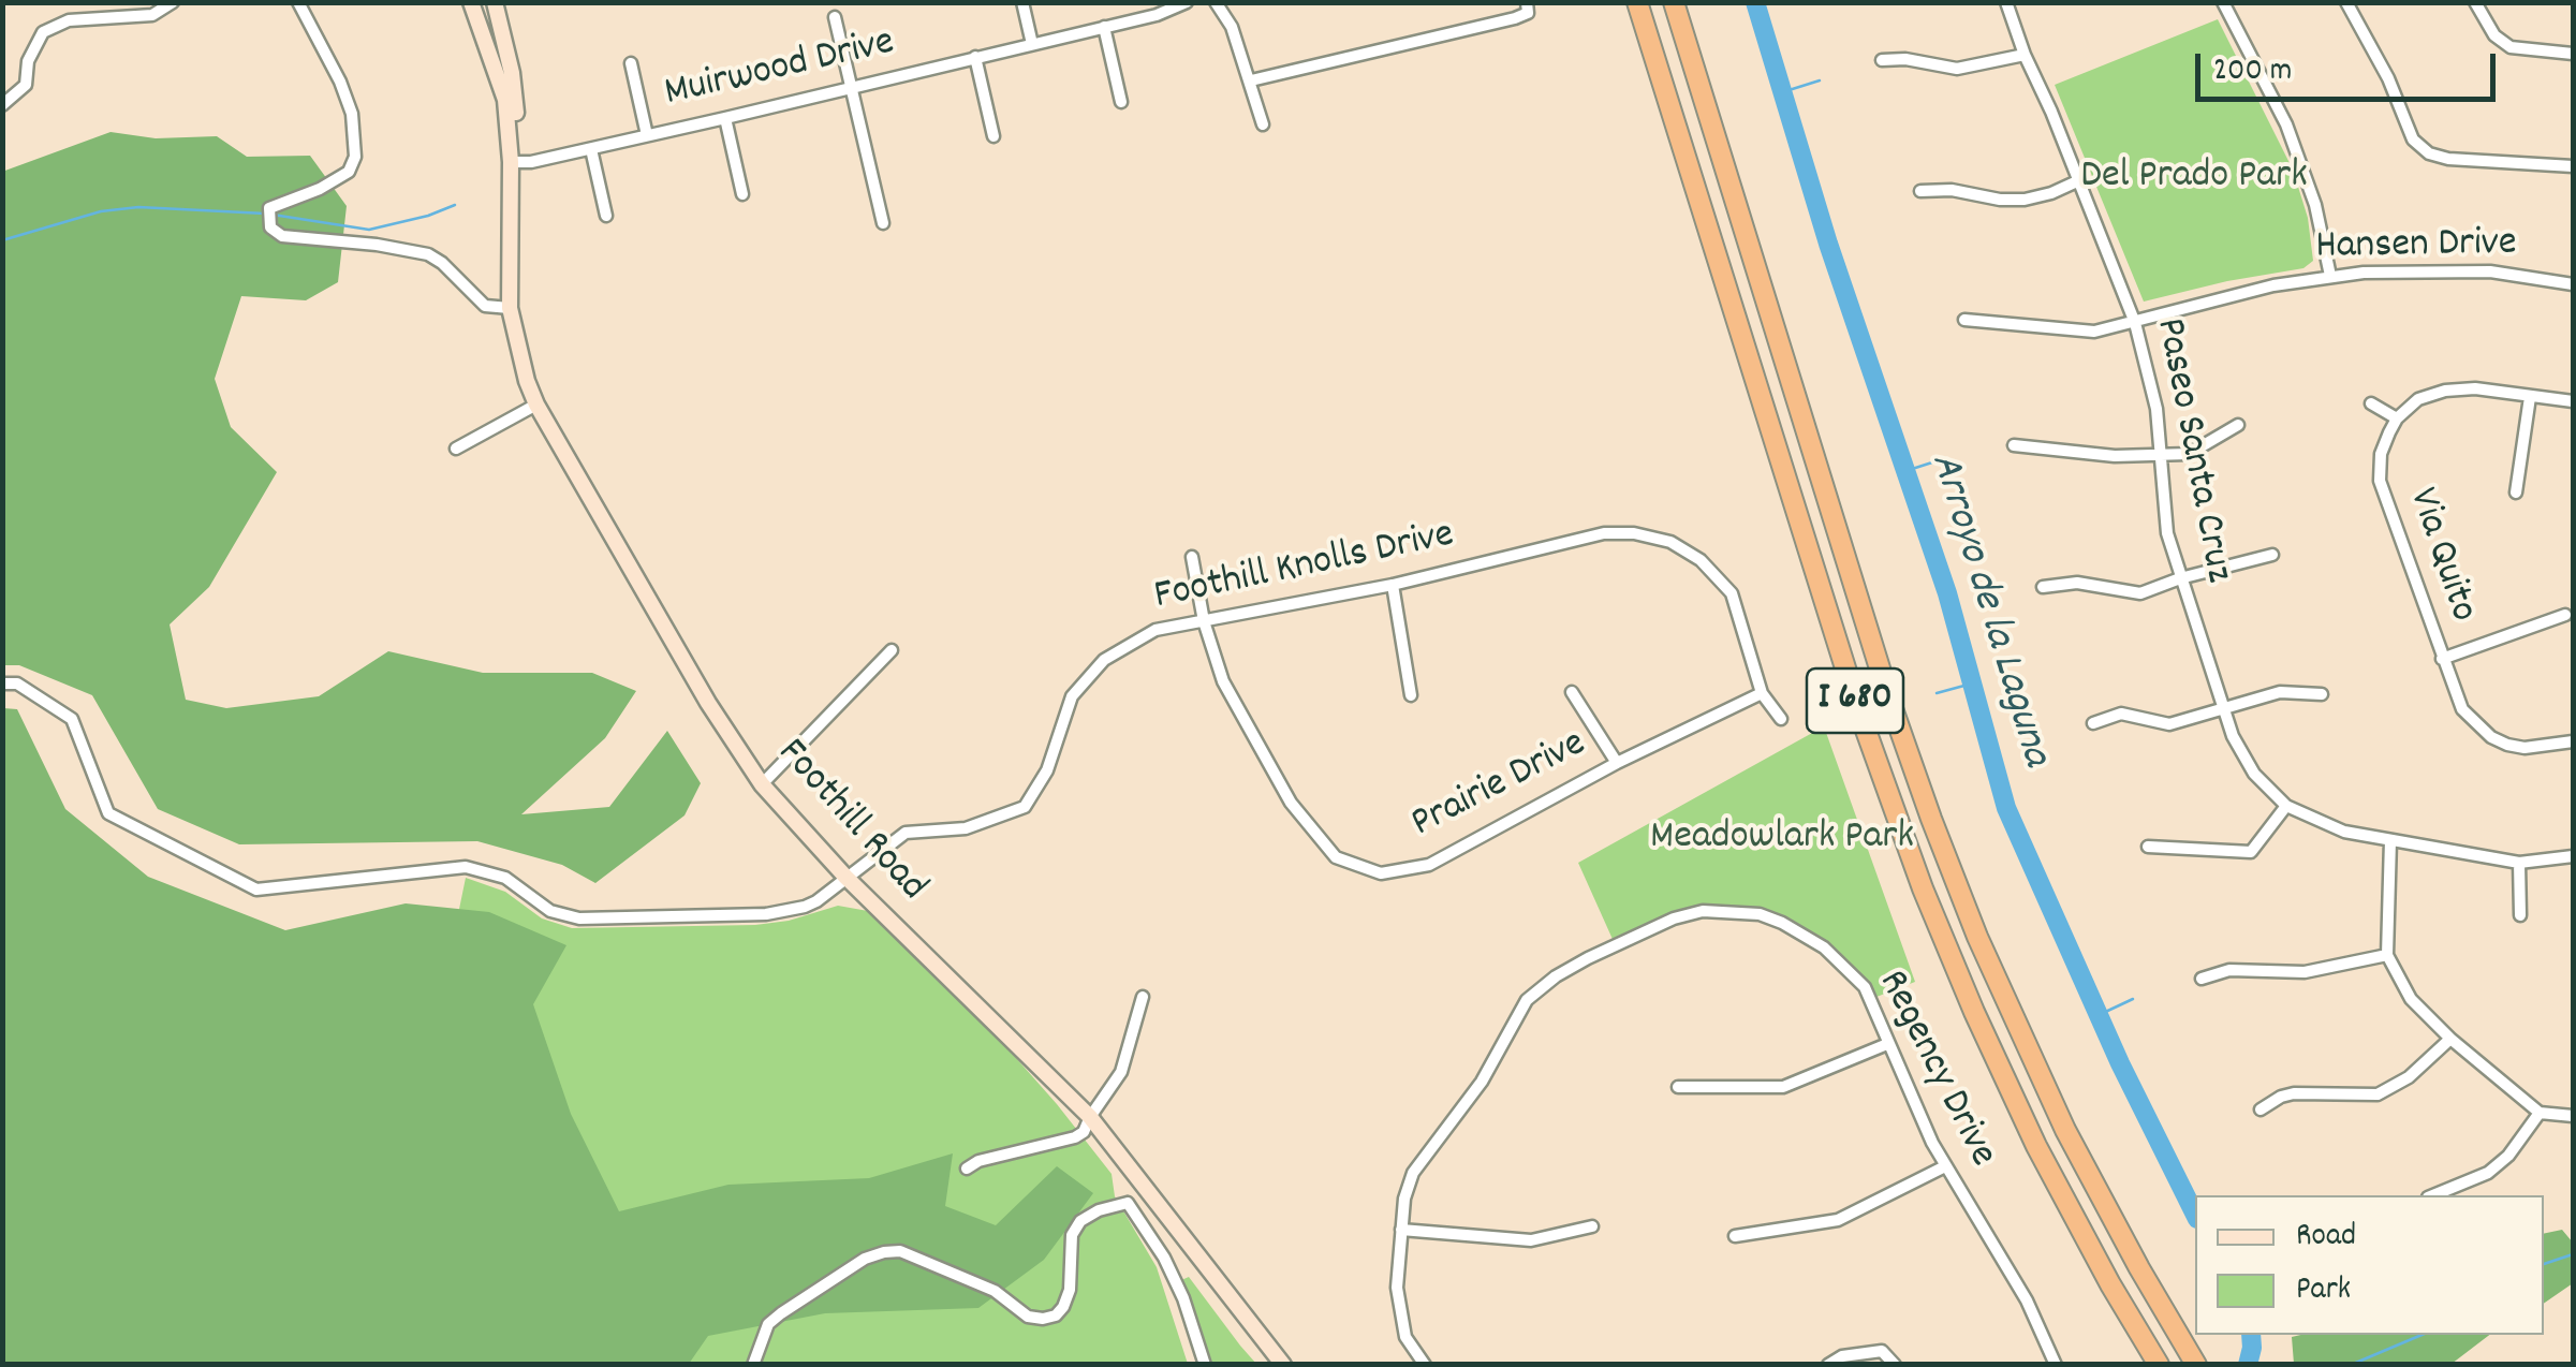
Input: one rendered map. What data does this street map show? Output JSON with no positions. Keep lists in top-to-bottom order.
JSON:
{
  "streets": {
    "highway": ["I 680"],
    "main road": ["Foothill Road"],
    "street": [
      "Muirwood Drive",
      "Hansen Drive",
      "Paseo Santa Cruz",
      "Via Quito",
      "Foothill Knolls Drive",
      "Prairie Drive",
      "Regency Drive"
    ]
  },
  "crossings": [
    ["Muirwood Drive", "Foothill Road"],
    ["Hansen Drive", "Paseo Santa Cruz"],
    ["Foothill Knolls Drive", "Prairie Drive"],
    ["Foothill Knolls Drive", "Foothill Road"]
  ],
  "water": ["Arroyo de la Laguna"],
  "parks": ["Del Prado Park", "Meadowlark Park"],
  "legend": ["Road", "Park"],
  "scale_bar": "200 m"
}
